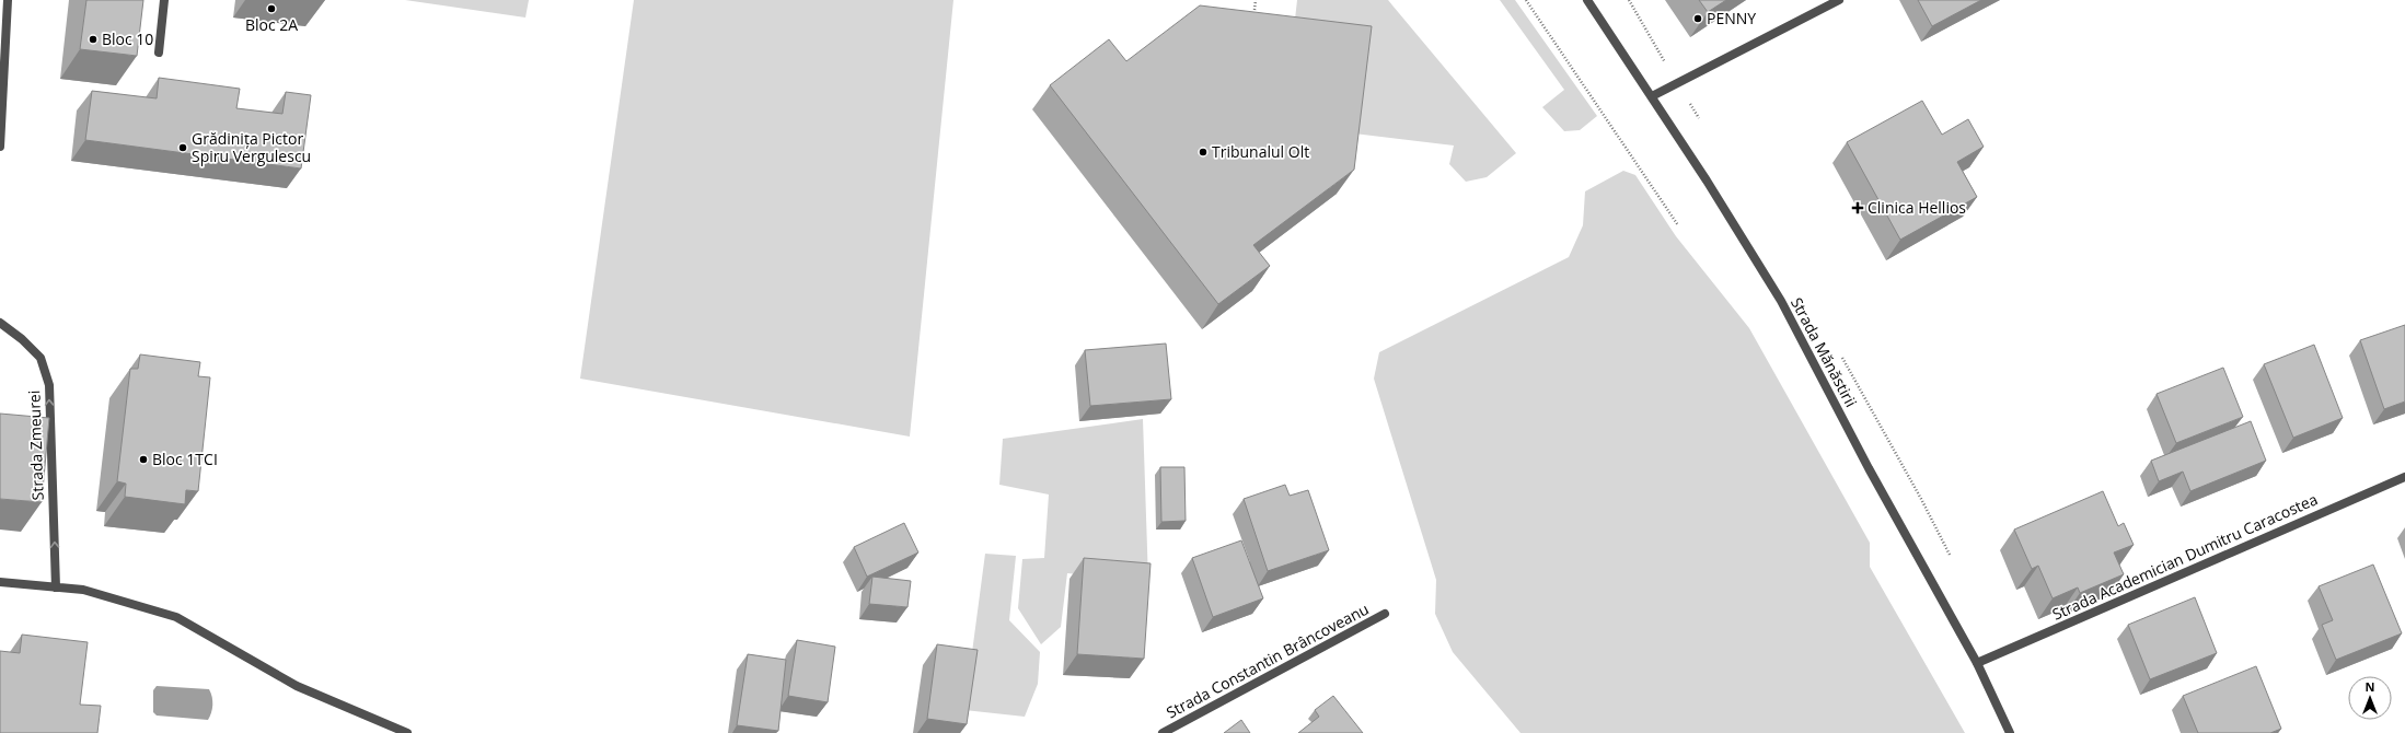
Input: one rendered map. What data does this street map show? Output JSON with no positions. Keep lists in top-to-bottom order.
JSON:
{
  "streets": {
    "street": [
      "Strada Mănăstirii",
      "Strada Zmeurei",
      "Strada Academician Dumitru Caracostea",
      "Strada Constantin Brâncoveanu"
    ]
  },
  "crossings": [
    ["Strada Mănăstirii", "Strada Academician Dumitru Caracostea"]
  ],
  "one_way": ["Strada Zmeurei"],
  "places": {
    "other": [
      "Bloc 2A",
      "PENNY",
      "Bloc 10",
      "Grădinița Pictor Spiru Vergulescu",
      "Tribunalul Olt",
      "Bloc 1TCI"
    ],
    "health": ["Clinica Hellios"]
  },
  "north": "top"
}
